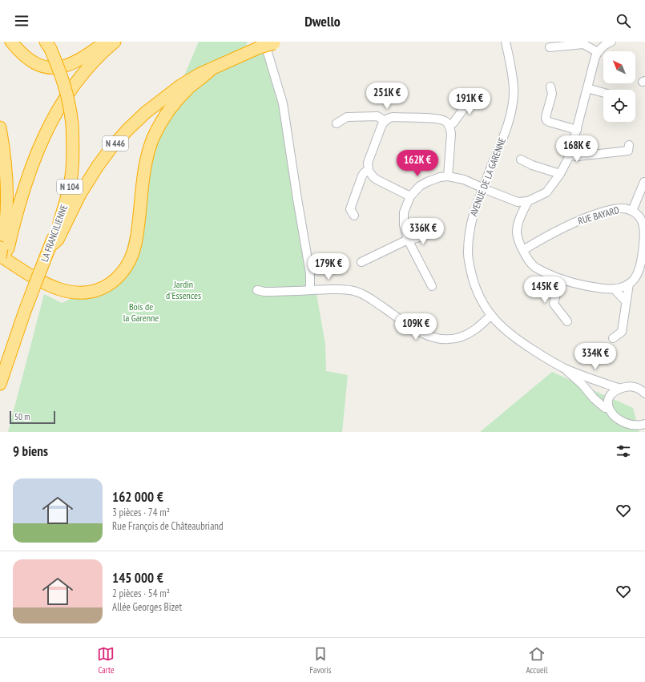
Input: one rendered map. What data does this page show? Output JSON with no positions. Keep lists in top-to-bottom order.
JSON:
{
  "streets": {
    "highway": ["N 446", "N 104", "LA FRANCILIENNE"],
    "street": ["AVENUE DE LA GARENNE", "RUE BAYARD"]
  },
  "crossings": [
    ["N 446", "LA FRANCILIENNE"]
  ],
  "parks": ["Jardin d'Essences", "Bois de la Garenne"],
  "scale_bar": "50 m",
  "north": "top left",
  "page": {
    "header": "Dwello",
    "price": [
      "251K €",
      "191K €",
      "168K €",
      "162K €",
      "336K €",
      "179K €",
      "145K €",
      "109K €",
      "334K €"
    ],
    "scale": "50 m",
    "heading": "9 biens",
    "list": [
      {
        "name": "162 000 €",
        "note": "3 pièces · 74 m² · Rue François de Châteaubriand"
      },
      {
        "name": "145 000 €",
        "note": "2 pièces · 54 m² · Allée Georges Bizet"
      }
    ],
    "tabs": ["Carte", "Favoris", "Accueil"]
  }
}
